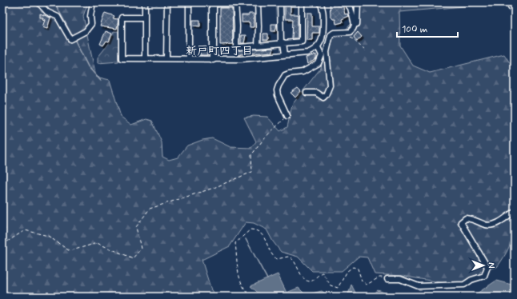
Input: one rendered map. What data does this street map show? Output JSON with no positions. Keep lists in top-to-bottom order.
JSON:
{
  "districts": ["新戸町四丁目"],
  "scale_bar": "100 m",
  "north": "right"
}
